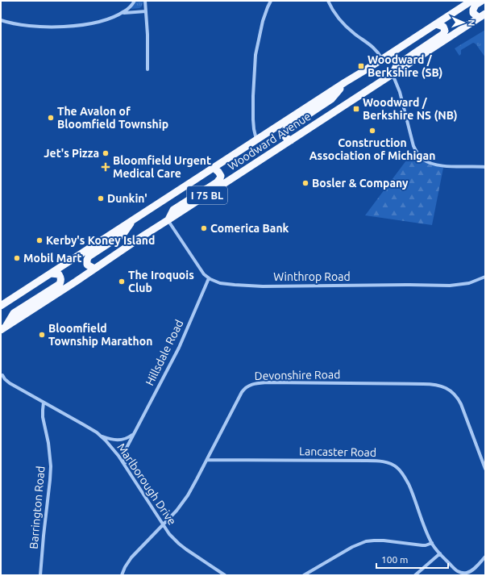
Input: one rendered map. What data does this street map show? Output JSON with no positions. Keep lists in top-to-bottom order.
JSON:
{
  "streets": {
    "main road": ["Woodward Avenue", "I 75 BL"],
    "street": [
      "Winthrop Road",
      "Hillsdale Road",
      "Devonshire Road",
      "Lancaster Road",
      "Marlborough Drive",
      "Barrington Road"
    ]
  },
  "crossings": [
    ["Winthrop Road", "Hillsdale Road"],
    ["Hillsdale Road", "Marlborough Drive"],
    ["Devonshire Road", "Lancaster Road"],
    ["Devonshire Road", "Marlborough Drive"],
    ["Marlborough Drive", "Barrington Road"]
  ],
  "places": {
    "transit": ["Woodward / Berkshire (SB)", "Woodward / Berkshire NS (NB)"],
    "other": [
      "The Avalon of Bloomfield Township",
      "Construction Association of Michigan",
      "Jet's Pizza",
      "Bosler & Company",
      "Dunkin'",
      "Comerica Bank",
      "Kerby's Koney Island",
      "Mobil Mart",
      "The Iroquois Club",
      "Bloomfield Township Marathon"
    ],
    "health": ["Bloomfield Urgent Medical Care"]
  },
  "scale_bar": "100 m",
  "north": "right"
}
